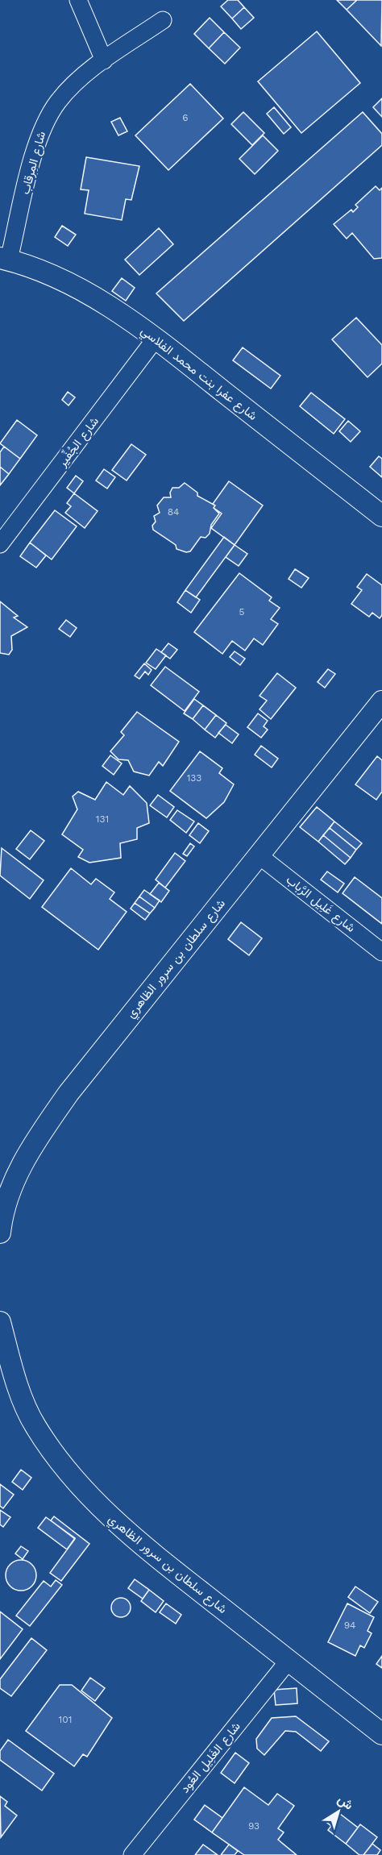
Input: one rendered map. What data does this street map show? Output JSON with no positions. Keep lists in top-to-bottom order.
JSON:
{
  "streets": {
    "street": [
      "شارع المِرقاب",
      "شارع عفرا بنت محمد الفلاسي",
      "شارع الجُفِّير",
      "شارع غَلِيل الرَّباب",
      "شارع سلطان بن سرور الظاهري",
      "شارع الغَلِيل العُود"
    ]
  },
  "crossings": [
    ["شارع المِرقاب", "شارع عفرا بنت محمد الفلاسي"],
    ["شارع عفرا بنت محمد الفلاسي", "شارع الجُفِّير"],
    ["شارع غَلِيل الرَّباب", "شارع سلطان بن سرور الظاهري"],
    ["شارع سلطان بن سرور الظاهري", "شارع الغَلِيل العُود"]
  ],
  "house_numbers": [
    "6",
    "84",
    "5",
    "133",
    "131",
    "94",
    "101",
    "93"
  ],
  "north": "top right"
}
